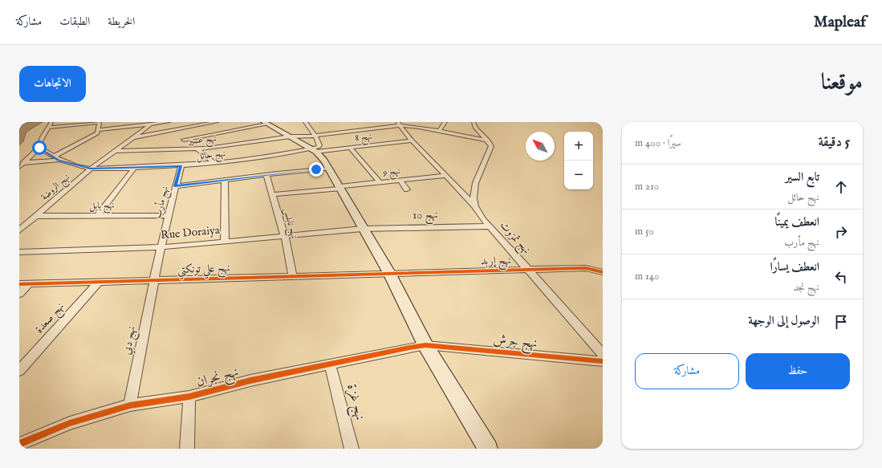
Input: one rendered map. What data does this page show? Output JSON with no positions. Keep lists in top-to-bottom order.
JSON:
{
  "streets": {
    "street": [
      "نهج 8",
      "نهج عسير",
      "نهج حائل",
      "نهج 9",
      "نهج الروضة",
      "نهج مأرب",
      "نهج بابل",
      "نهج 10",
      "نهج نابلس",
      "Rue Doraiya",
      "نهج تمزوت",
      "نهج إربد",
      "نهج علي تونكتي",
      "نهج صعدة",
      "نهج دبي",
      "نهج جرش",
      "نهج نجران",
      "نهج غزة"
    ]
  },
  "crossings": [
    ["نهج 8", "نهج حائل"],
    ["نهج 8", "نهج تمزوت"],
    ["نهج عسير", "نهج الروضة"],
    ["نهج عسير", "نهج تمزوت"],
    ["نهج حائل", "نهج الروضة"],
    ["نهج حائل", "نهج مأرب"],
    ["نهج 9", "نهج نابلس"],
    ["نهج 9", "نهج تمزوت"],
    ["نهج الروضة", "نهج بابل"],
    ["نهج مأرب", "نهج بابل"],
    ["نهج مأرب", "Rue Doraiya"],
    ["نهج مأرب", "نهج علي تونكتي"],
    ["نهج مأرب", "نهج دبي"],
    ["نهج 10", "Rue Doraiya"],
    ["نهج 10", "نهج تمزوت"],
    ["نهج نابلس", "Rue Doraiya"],
    ["نهج نابلس", "نهج علي تونكتي"],
    ["نهج تمزوت", "نهج إربد"],
    ["نهج إربد", "نهج علي تونكتي"],
    ["نهج علي تونكتي", "نهج صعدة"],
    ["نهج علي تونكتي", "نهج دبي"],
    ["نهج دبي", "نهج نجران"],
    ["نهج جرش", "نهج نجران"],
    ["نهج نجران", "نهج غزة"]
  ],
  "north": "top left",
  "page": {
    "header": "Mapleaf",
    "nav": ["الخريطة", "الطبقات", "مشاركة"],
    "title": "موقعنا",
    "buttons": [
      "الاتجاهات",
      ["حفظ", "مشاركة"]
    ],
    "heading": ["5 دقيقة", "سيرًا · 400 m"],
    "map_buttons": ["+", "−"],
    "list": [
      ["تابع السير", "نهج حائل", "210 m"],
      ["انعطف يمينًا", "نهج مأرب", "50 m"],
      ["انعطف يسارًا", "نهج نجد", "140 m"],
      "الوصول إلى الوجهة"
    ]
  }
}
